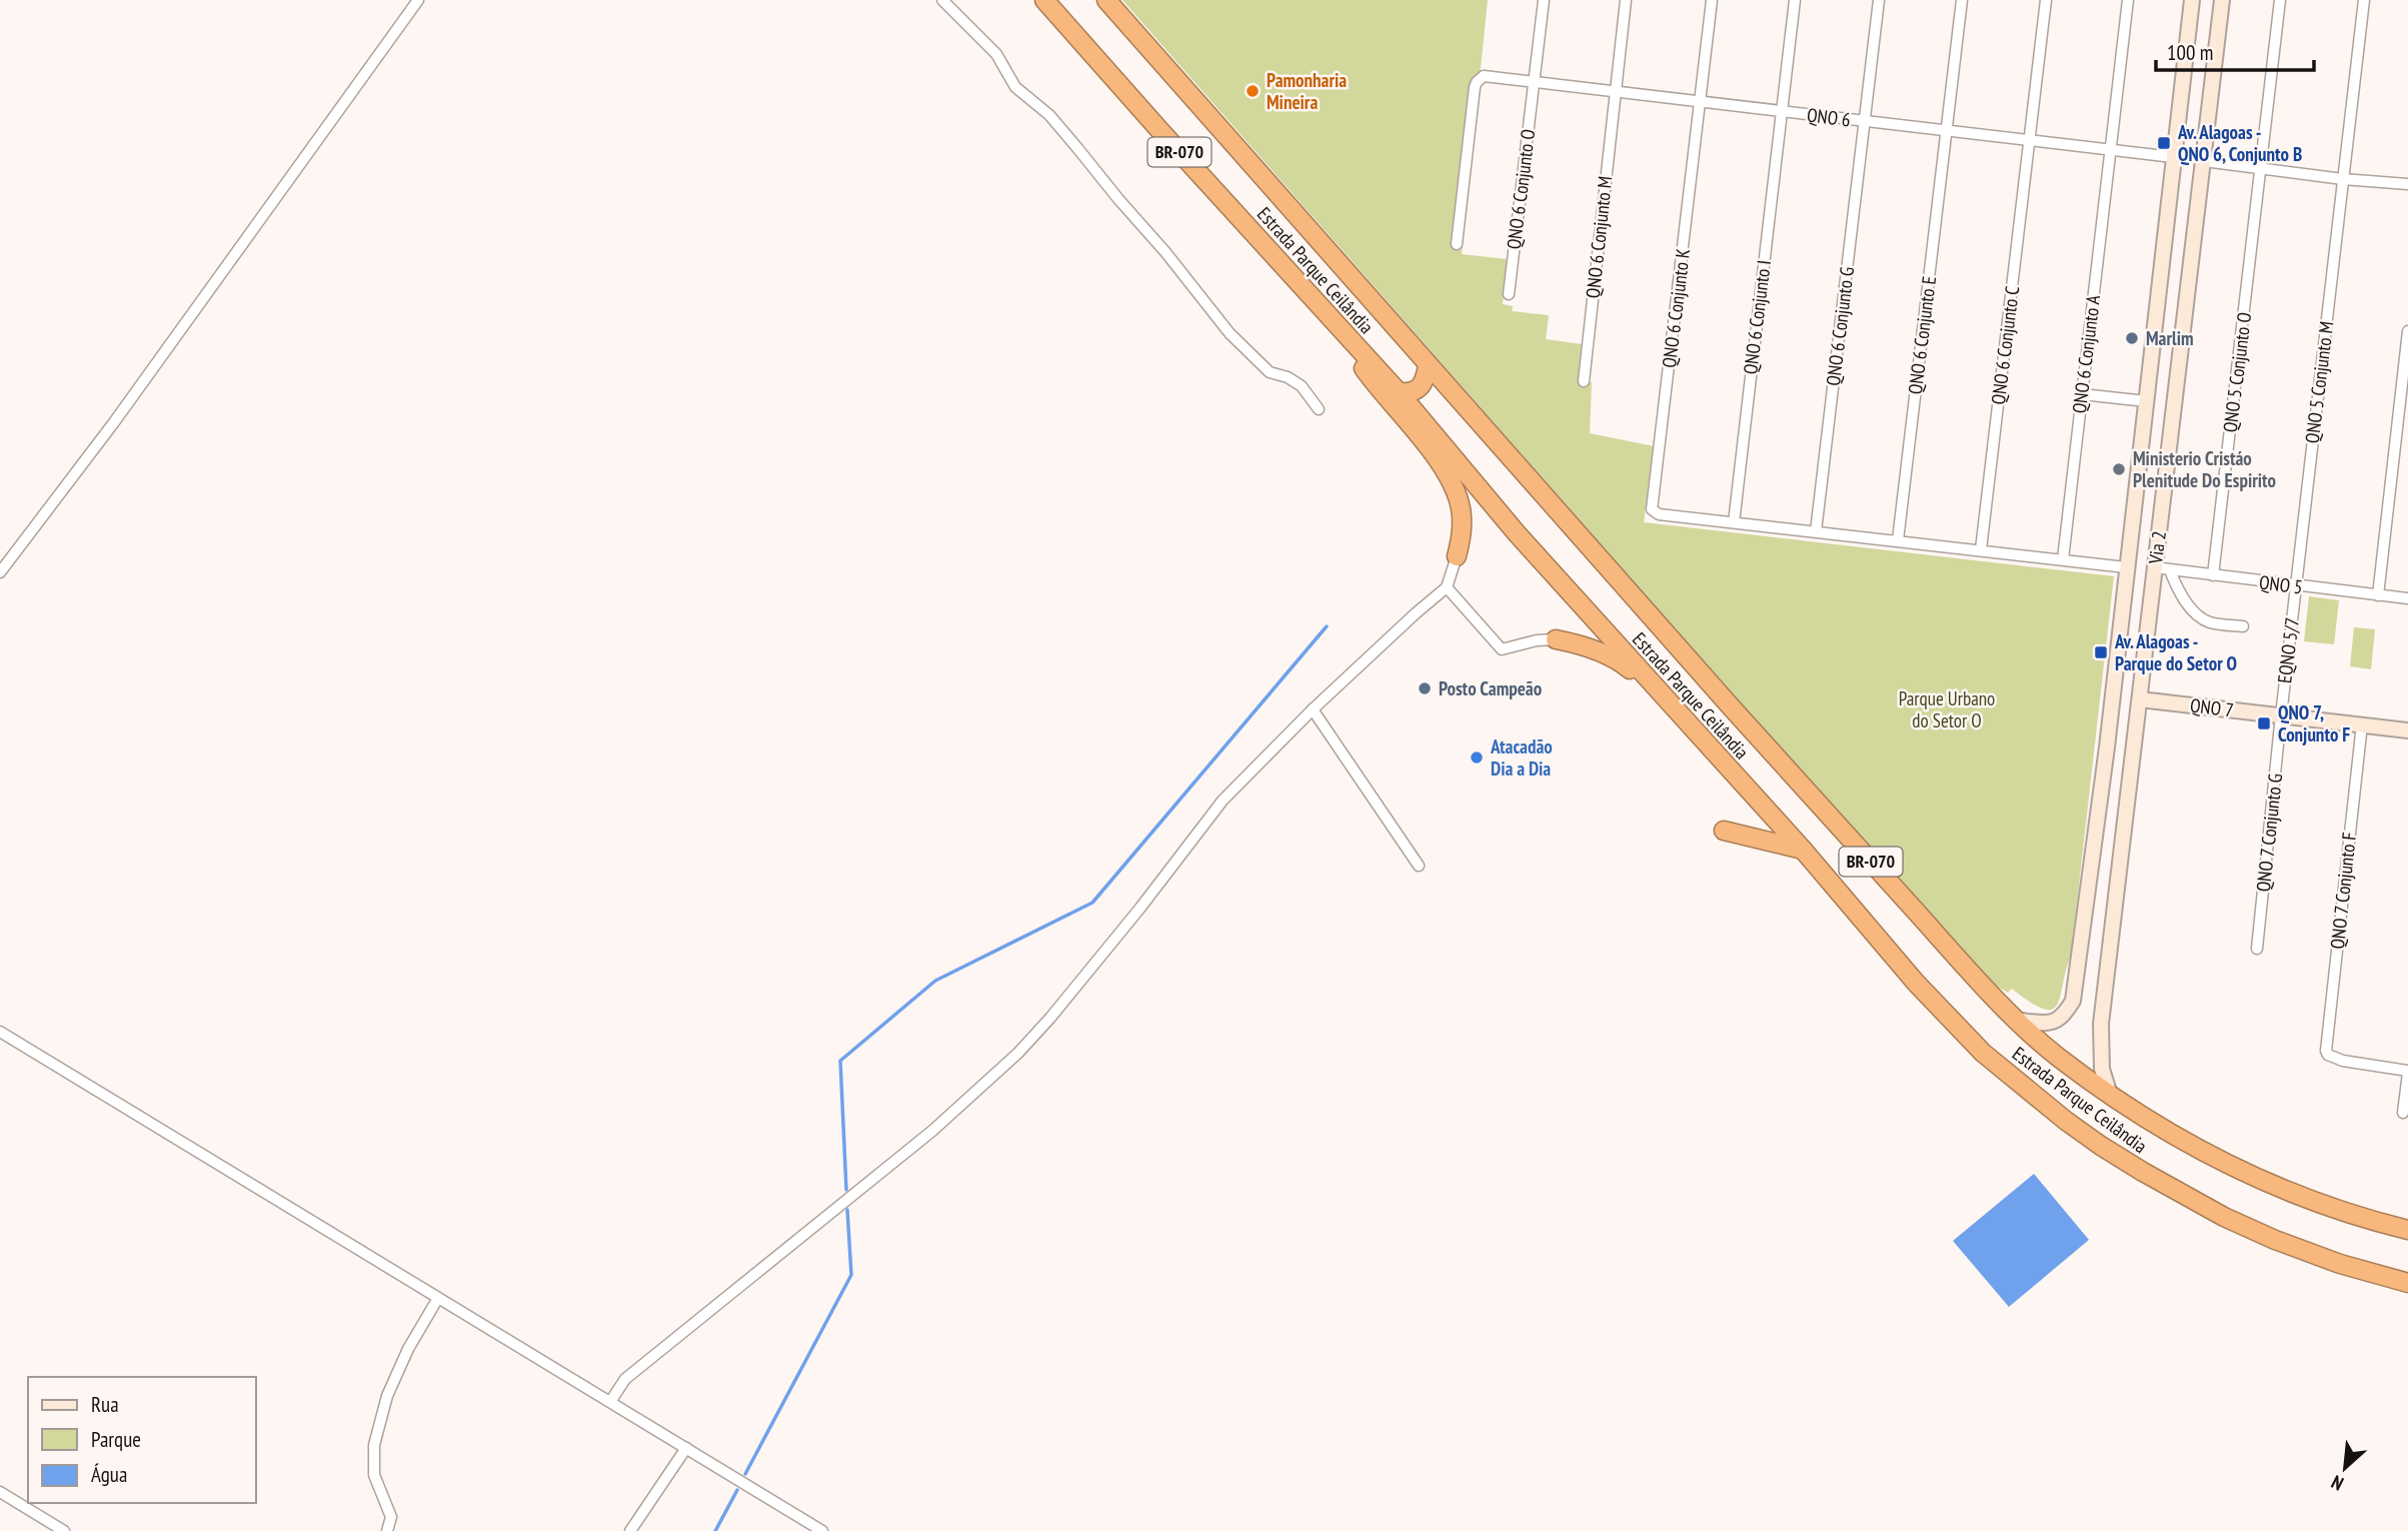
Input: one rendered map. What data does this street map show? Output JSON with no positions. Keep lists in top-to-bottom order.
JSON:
{
  "streets": {
    "highway": ["BR-070", "Estrada Parque Ceilândia"],
    "main road": ["Via 2", "QNO 7"],
    "street": [
      "QNO 6",
      "QNO 6 Conjunto O",
      "QNO 6 Conjunto M",
      "QNO 6 Conjunto K",
      "QNO 6 Conjunto I",
      "QNO 6 Conjunto G",
      "QNO 6 Conjunto E",
      "QNO 6 Conjunto C",
      "QNO 6 Conjunto A",
      "QNO 5 Conjunto O",
      "QNO 5 Conjunto M",
      "QNO 5",
      "EQNO 5/7",
      "QNO 7 Conjunto G",
      "QNO 7 Conjunto F"
    ]
  },
  "crossings": [
    ["QNO 6", "QNO 6 Conjunto O"],
    ["QNO 6", "QNO 6 Conjunto M"],
    ["QNO 6", "QNO 6 Conjunto K"],
    ["QNO 6", "QNO 6 Conjunto I"],
    ["QNO 6", "QNO 6 Conjunto G"],
    ["QNO 6", "QNO 6 Conjunto E"],
    ["QNO 6", "QNO 6 Conjunto C"],
    ["QNO 6", "QNO 6 Conjunto A"],
    ["QNO 6", "Via 2"],
    ["Estrada Parque Ceilândia", "Via 2"],
    ["QNO 6 Conjunto K", "QNO 6 Conjunto I"],
    ["QNO 5 Conjunto O", "QNO 5"],
    ["QNO 5 Conjunto M", "QNO 5"],
    ["QNO 5 Conjunto M", "EQNO 5/7"],
    ["Via 2", "QNO 5"],
    ["Via 2", "QNO 7"],
    ["QNO 5", "EQNO 5/7"],
    ["EQNO 5/7", "QNO 7"],
    ["EQNO 5/7", "QNO 7 Conjunto G"],
    ["QNO 7", "QNO 7 Conjunto G"],
    ["QNO 7", "QNO 7 Conjunto F"]
  ],
  "parks": ["Parque Urbano do Setor O"],
  "places": {
    "other": [
      "Pamonharia Mineira",
      "Marlim",
      "Ministerio Cristáo Plenitude Do Espirito",
      "Posto Campeão",
      "Atacadão Dia a Dia"
    ],
    "transit": ["Av. Alagoas - QNO 6, Conjunto B", "Av. Alagoas - Parque do Setor O", "QNO 7, Conjunto F"]
  },
  "legend": ["Rua", "Parque", "Água"],
  "scale_bar": "100 m",
  "north": "bottom left"
}
